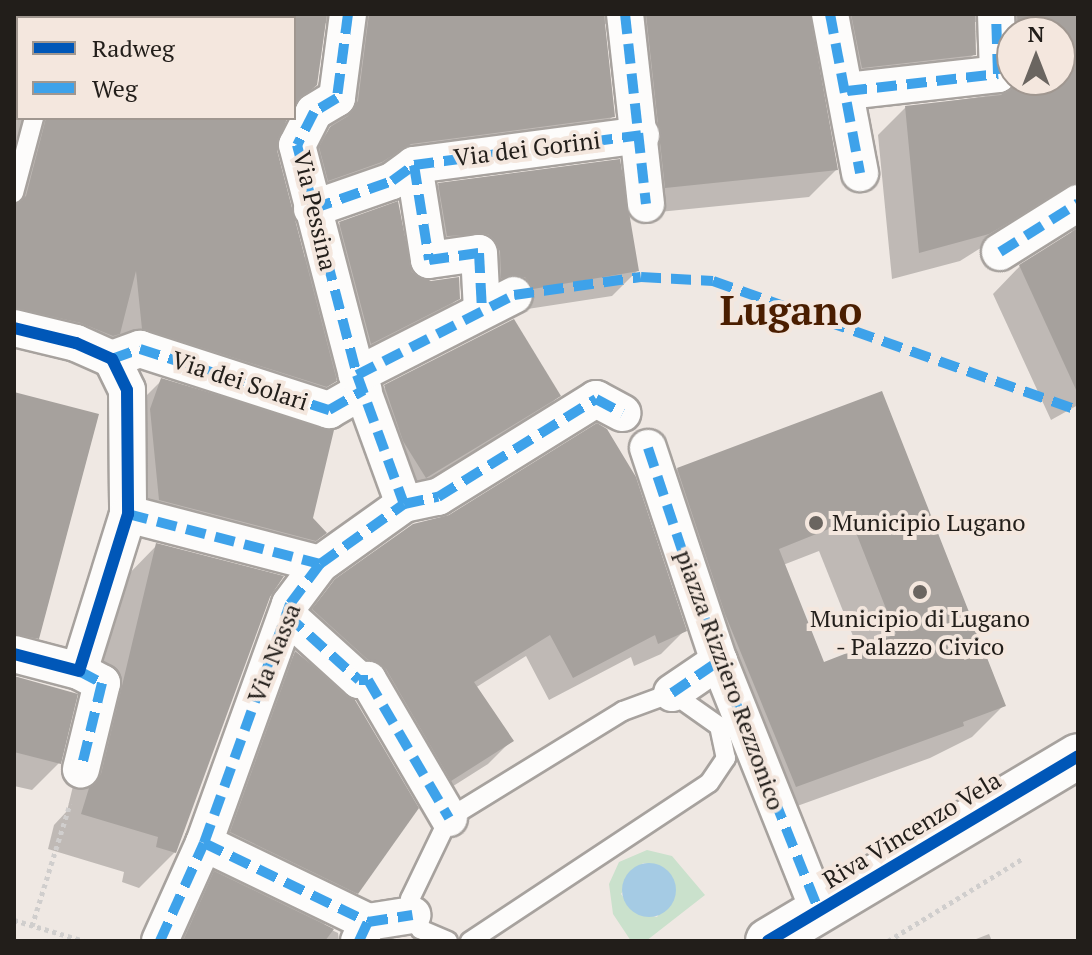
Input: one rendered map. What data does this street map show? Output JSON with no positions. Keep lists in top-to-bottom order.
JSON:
{
  "streets": {
    "main road": ["Riva Vincenzo Vela"],
    "street": [
      "Via dei Gorini",
      "Via Pessina",
      "Via dei Solari",
      "Via Nassa",
      "piazza Rizziero Rezzonico"
    ]
  },
  "crossings": [
    ["Via dei Gorini", "Via Pessina"],
    ["Via Pessina", "Via dei Solari"],
    ["Via Pessina", "Via Nassa"],
    ["piazza Rizziero Rezzonico", "Riva Vincenzo Vela"]
  ],
  "districts": ["Lugano"],
  "places": ["Municipio Lugano", "Municipio di Lugano - Palazzo Civico"],
  "legend": ["Radweg", "Weg"],
  "north": "top"
}
